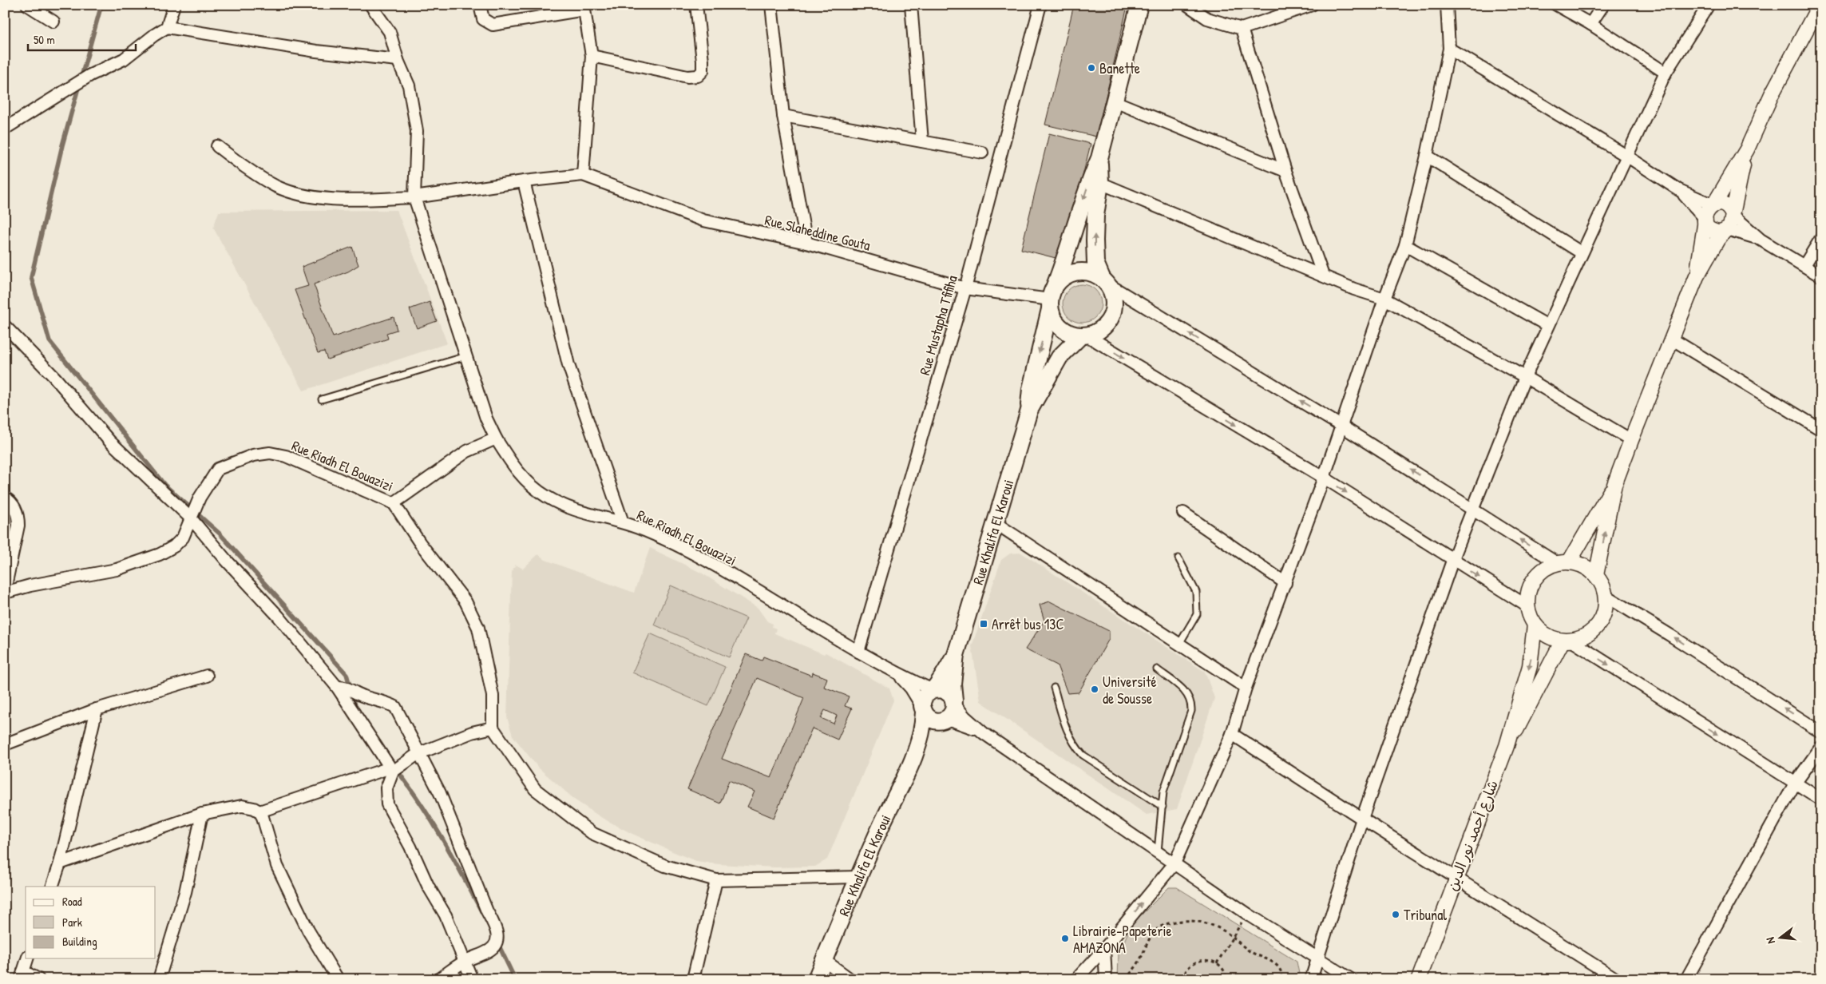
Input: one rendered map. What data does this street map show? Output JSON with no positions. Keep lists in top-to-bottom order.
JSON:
{
  "streets": {
    "main road": ["Rue Khalifa El Karoui"],
    "street": [
      "Rue Slaheddine Gouta",
      "Rue Mustapha Tfifiha",
      "Rue Riadh El Bouazizi",
      "شارع أحمد نور الدين"
    ]
  },
  "crossings": [
    ["Rue Slaheddine Gouta", "Rue Mustapha Tfifiha"],
    ["Rue Slaheddine Gouta", "Rue Khalifa El Karoui"],
    ["Rue Mustapha Tfifiha", "Rue Riadh El Bouazizi"],
    ["Rue Riadh El Bouazizi", "Rue Khalifa El Karoui"]
  ],
  "places": {
    "other": [
      "Banette",
      "Université de Sousse",
      "Tribunal",
      "Librairie-Papeterie AMAZONA"
    ],
    "transit": ["Arrêt bus 13C"]
  },
  "legend": ["Road", "Park", "Building"],
  "scale_bar": "50 m",
  "north": "left"
}
